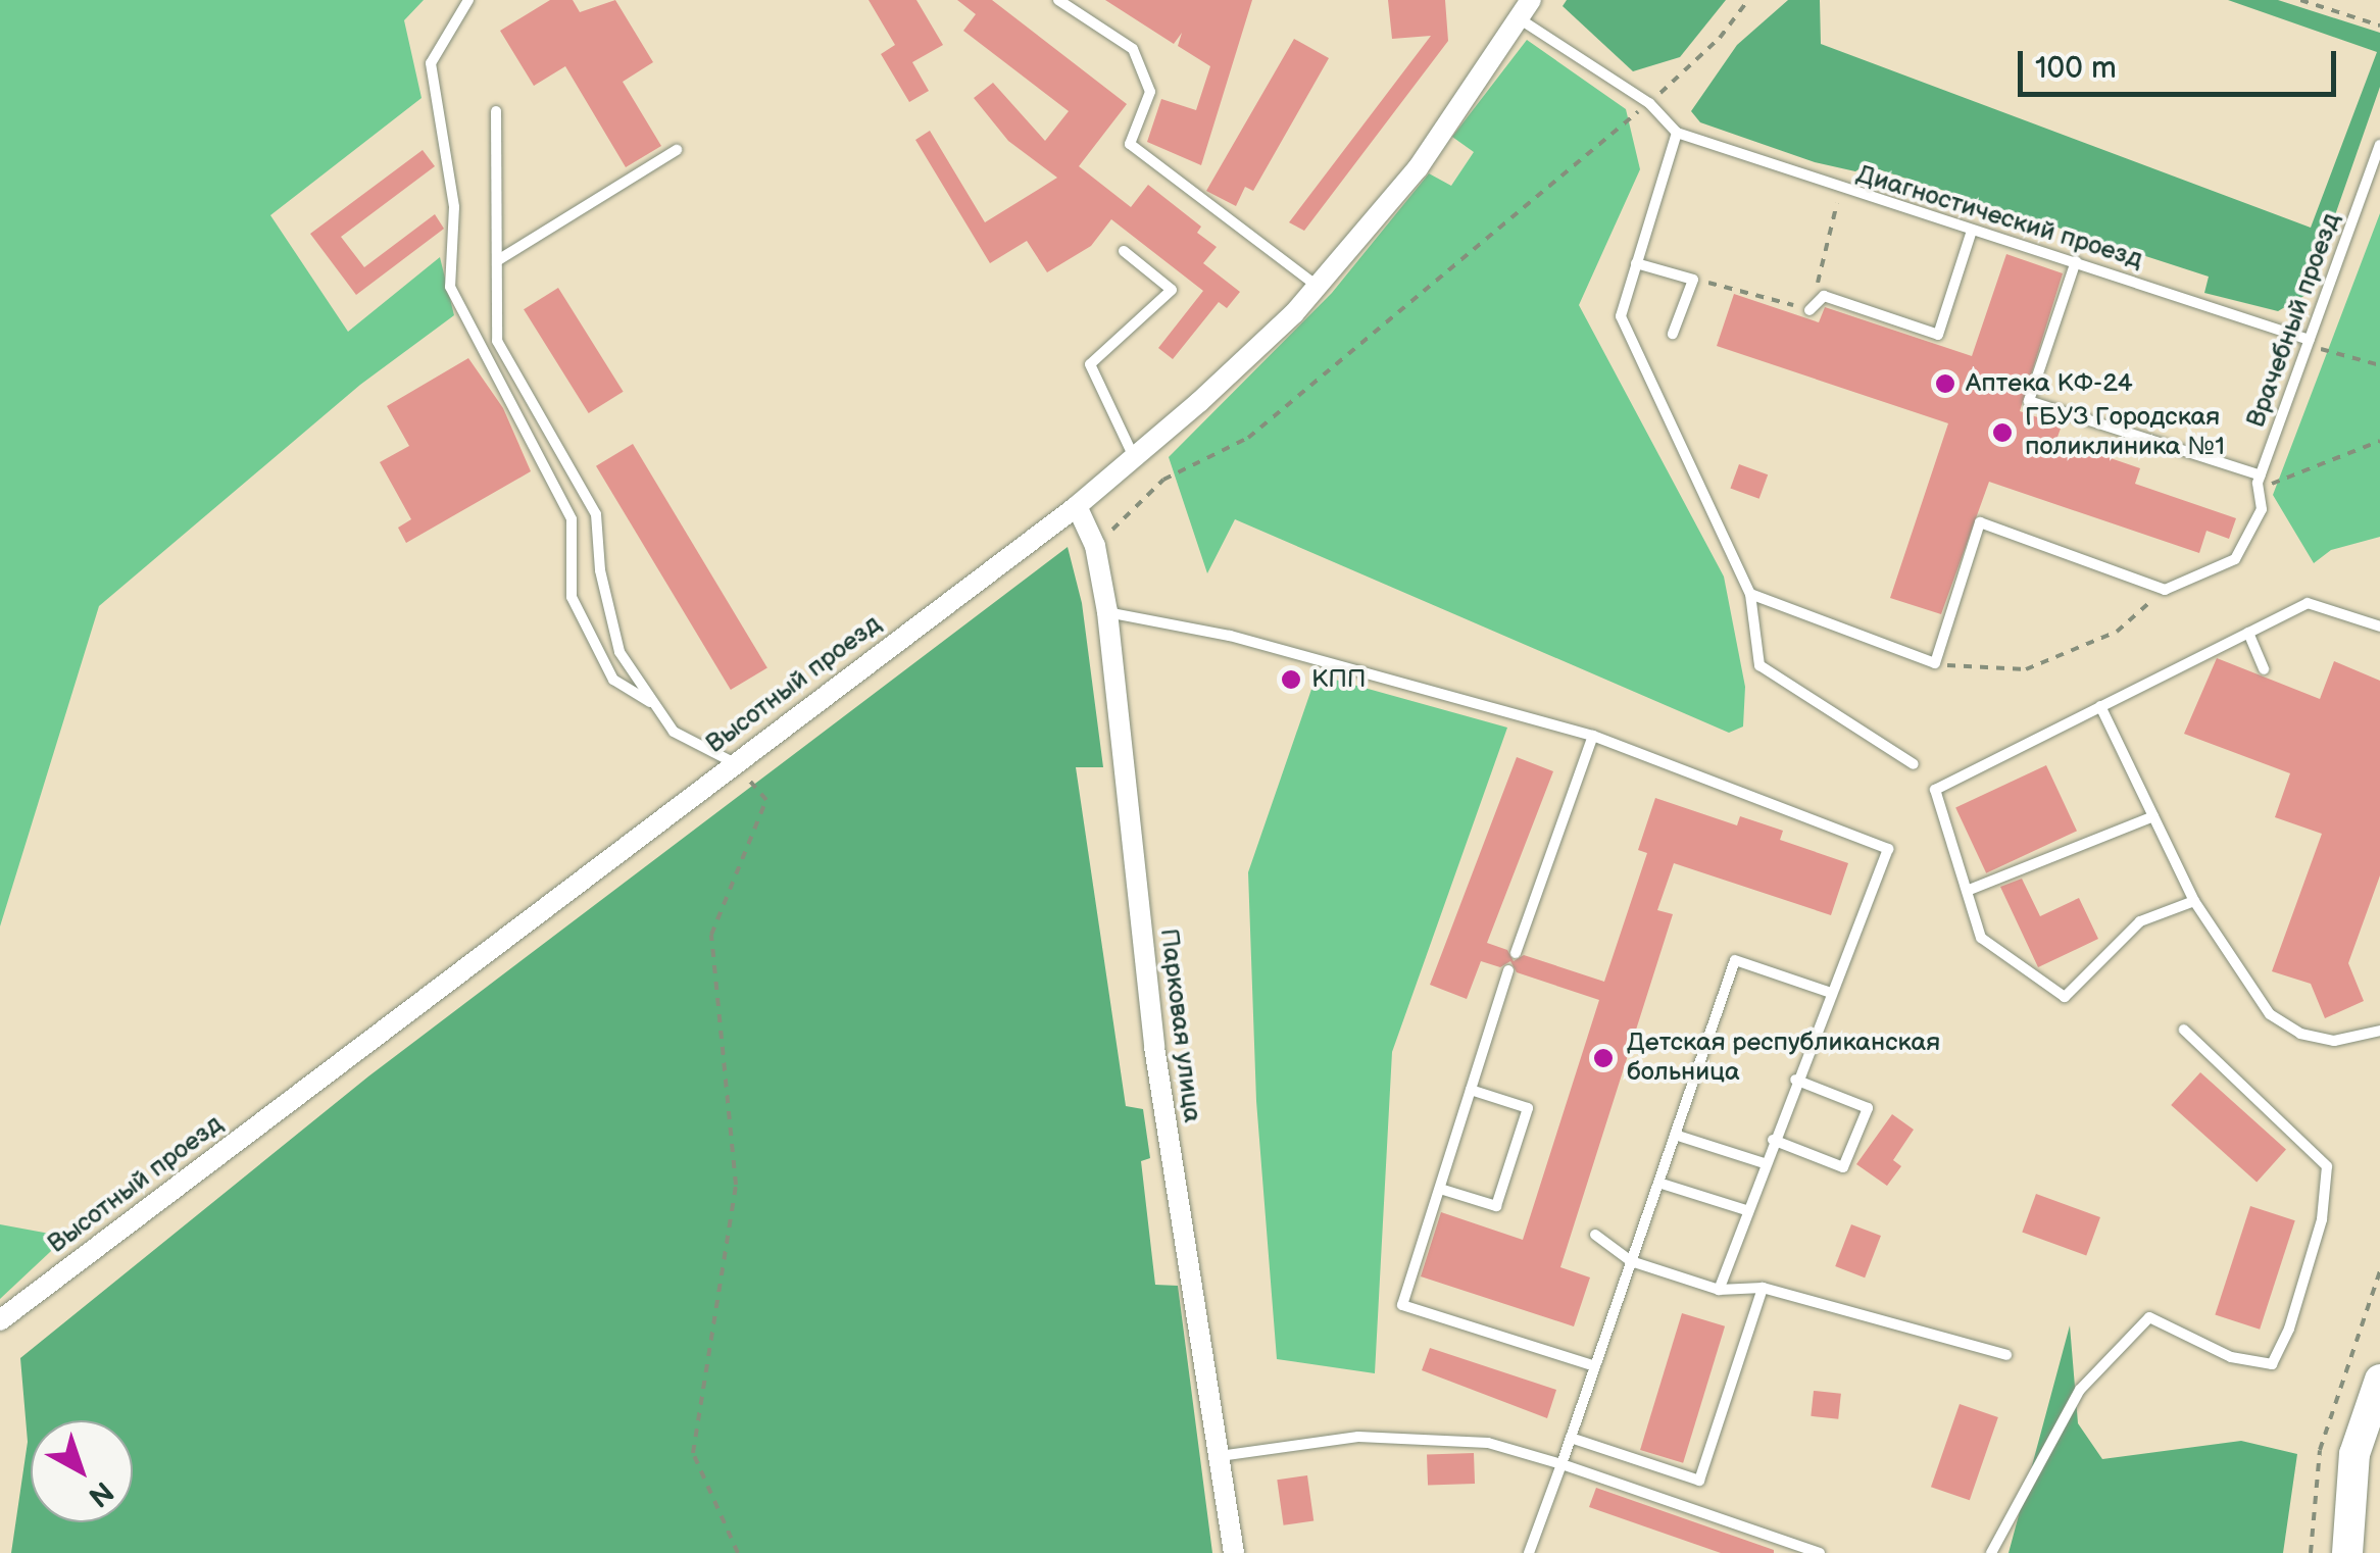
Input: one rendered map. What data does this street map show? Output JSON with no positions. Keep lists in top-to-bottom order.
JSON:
{
  "streets": {
    "street": ["Высотный проезд", "Парковая улица"],
    "lane": ["Диагностический проезд", "Врачебный проезд"]
  },
  "crossings": [
    ["Диагностический проезд", "Врачебный проезд"],
    ["Высотный проезд", "Парковая улица"]
  ],
  "places": [
    "Аптека КФ-24",
    "ГБУЗ Городская поликлиника №1",
    "КПП",
    "Детская республиканская больница"
  ],
  "scale_bar": "100 m",
  "north": "bottom right"
}
